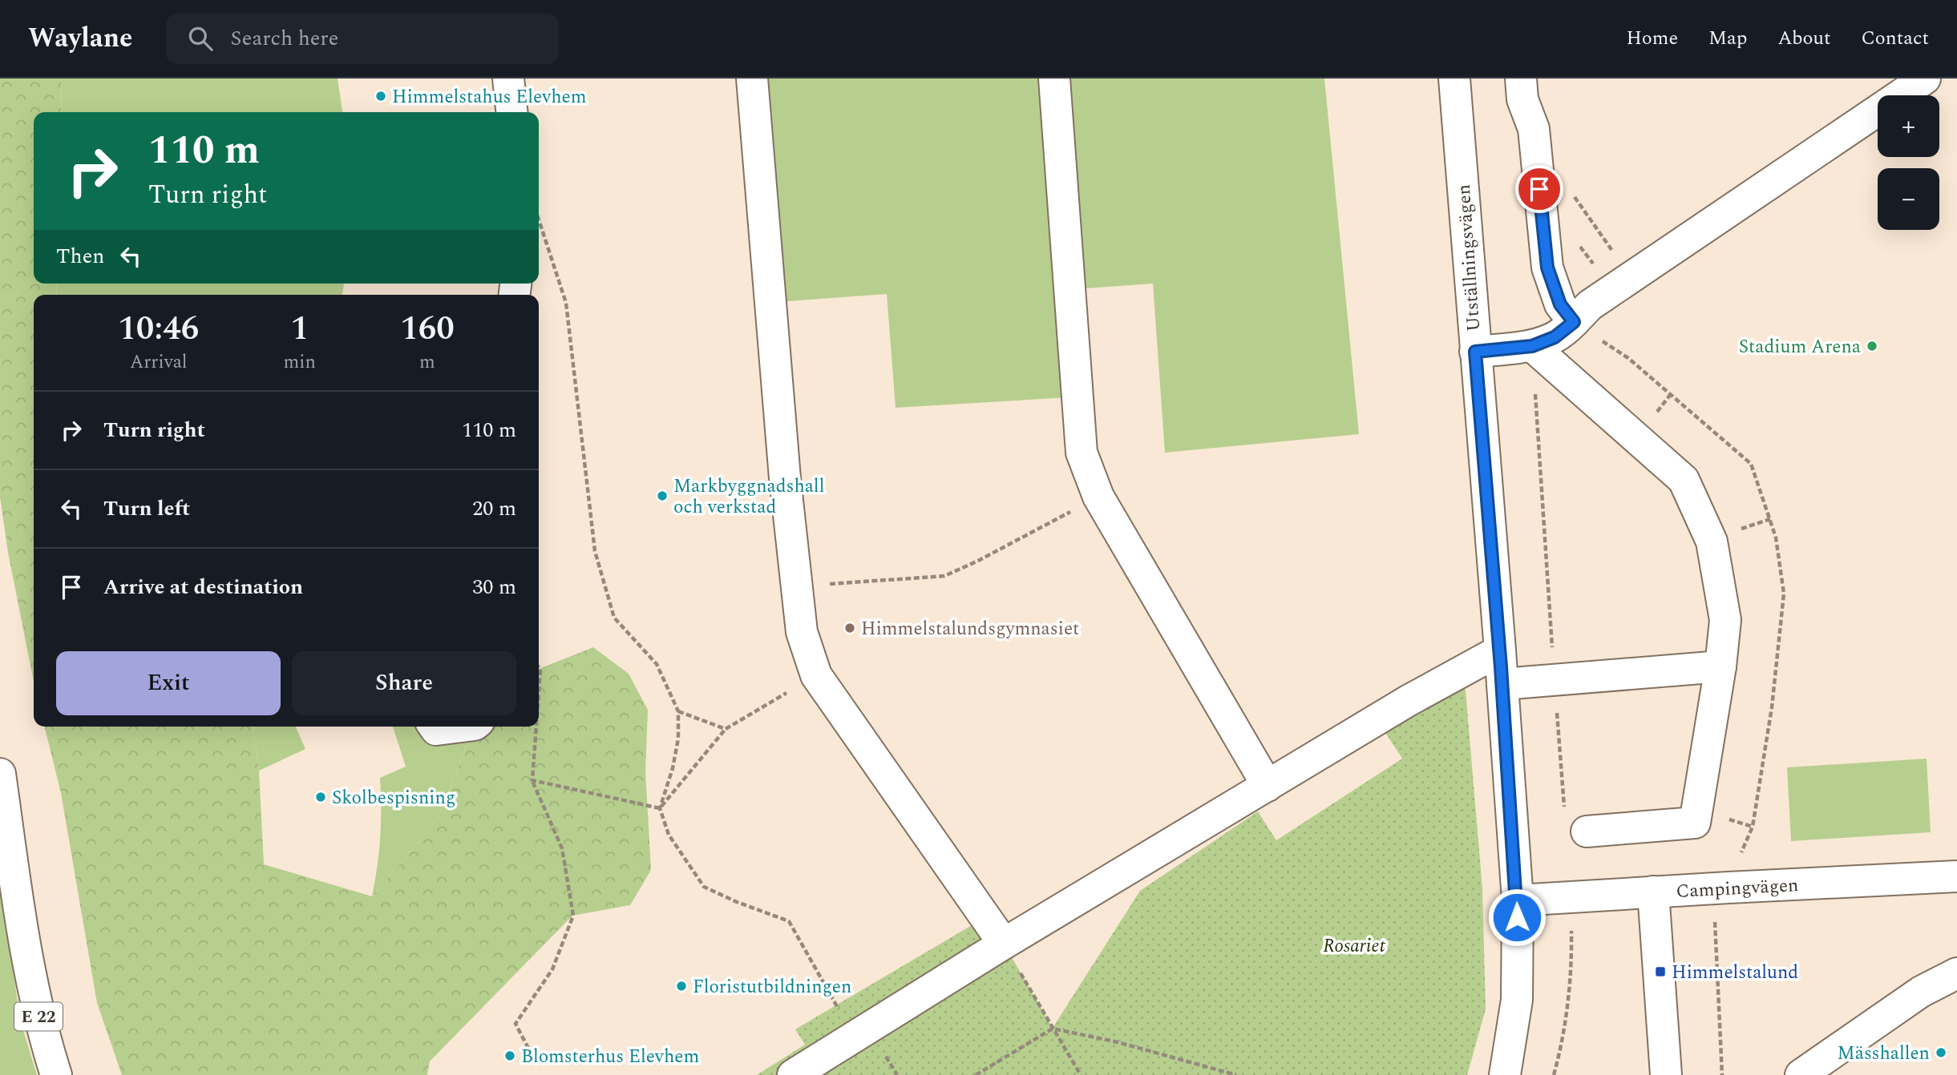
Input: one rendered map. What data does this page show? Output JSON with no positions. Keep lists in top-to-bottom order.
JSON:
{
  "streets": {
    "main road": ["Utställningsvägen", "Campingvägen", "E 22"]
  },
  "crossings": [
    ["Utställningsvägen", "Campingvägen"]
  ],
  "parks": ["Rosariet"],
  "places": {
    "other": [
      "Himmelstahus Elevhem",
      "Stadium Arena",
      "Markbyggnadshall och verkstad",
      "Himmelstalundsgymnasiet",
      "Skolbespisning",
      "Floristutbildningen",
      "Mässhallen",
      "Blomsterhus Elevhem"
    ],
    "transit": ["Himmelstalund"]
  },
  "page": {
    "header": "Waylane",
    "search": "Search here",
    "nav": [
      "Home",
      "Map",
      "About",
      "Contact"
    ],
    "map_buttons": ["+", "−"],
    "turn": ["110 m", "Turn right"],
    "then": "Then",
    "eta": [
      "10:46",
      "Arrival",
      "1",
      "min",
      "160",
      "m"
    ],
    "list": [
      {
        "name": "Turn right",
        "value": "110 m"
      },
      {
        "name": "Turn left",
        "value": "20 m"
      },
      {
        "name": "Arrive at destination",
        "value": "30 m"
      }
    ],
    "buttons": ["Exit", "Share"]
  }
}
